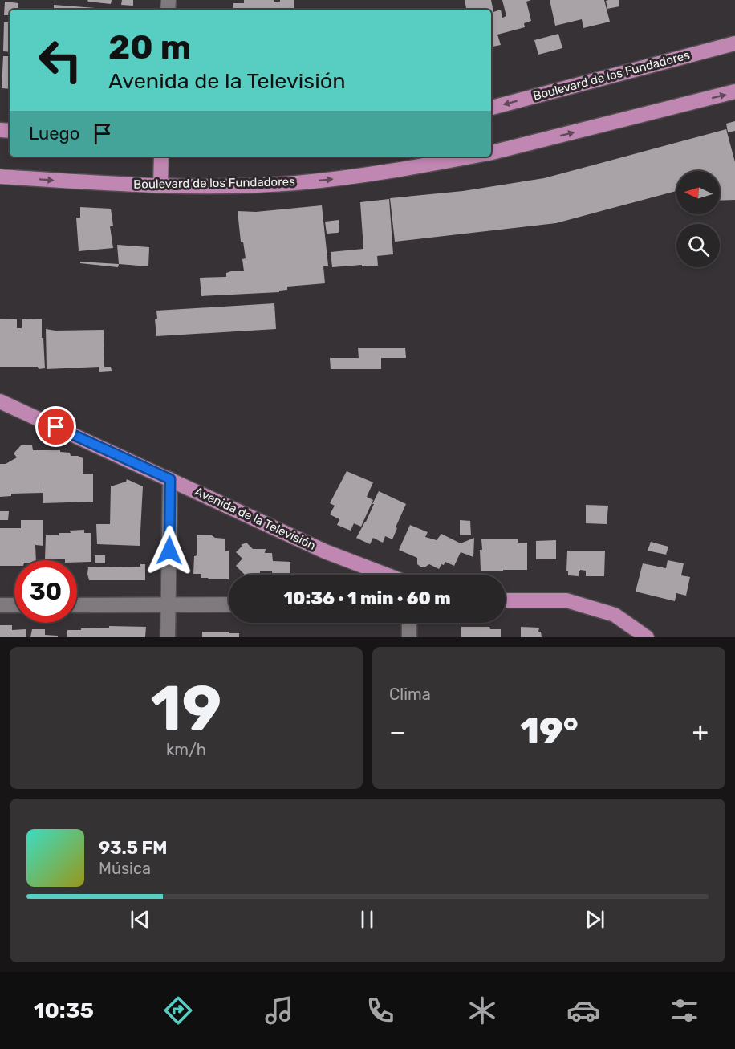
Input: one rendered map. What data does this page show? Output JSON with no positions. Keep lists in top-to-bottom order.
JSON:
{
  "streets": {
    "main road": ["Boulevard de los Fundadores", "Avenida de la Televisión"]
  },
  "north": "left",
  "page": {
    "turn": ["20 m", "Avenida de la Televisión"],
    "then": "Luego",
    "limit": "30",
    "trip": "10:36 · 1 min · 60 m",
    "tile": [
      ["19", "km/h"],
      "Clima"
    ],
    "heat": ["−", "19°", "+"],
    "song": ["93.5 FM", "Música"],
    "tabs": "10:35"
  }
}
